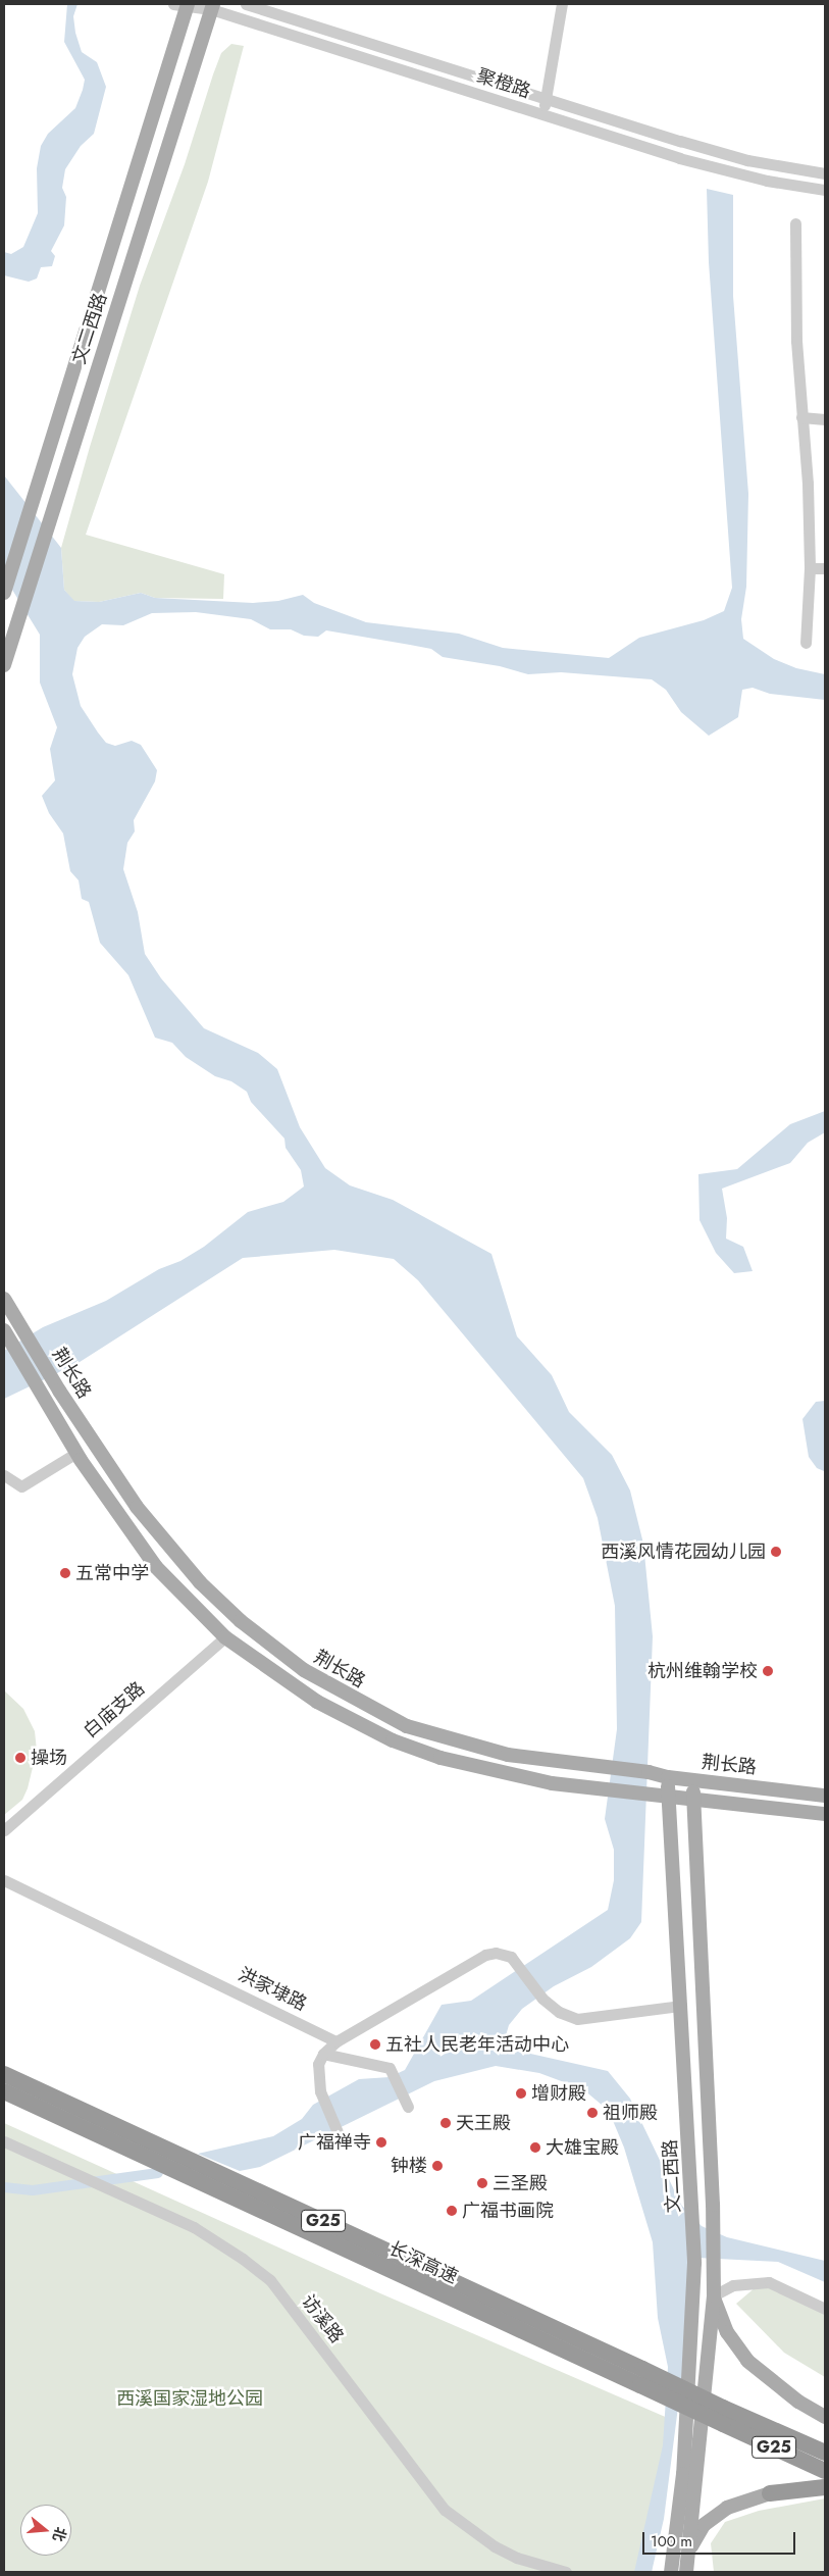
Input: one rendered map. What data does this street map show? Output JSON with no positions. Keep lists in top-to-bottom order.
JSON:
{
  "streets": {
    "highway": ["G25", "长深高速"],
    "main road": ["文二西路", "荆长路"],
    "street": [
      "聚橙路",
      "白庙支路",
      "洪家埭路",
      "访溪路"
    ]
  },
  "crossings": [
    ["聚橙路", "文二西路"],
    ["文二西路", "荆长路"],
    ["荆长路", "白庙支路"]
  ],
  "parks": ["西溪国家湿地公园"],
  "places": [
    "西溪风情花园幼儿园",
    "五常中学",
    "杭州维翰学校",
    "操场",
    "五社人民老年活动中心",
    "增财殿",
    "祖师殿",
    "天王殿",
    "广福禅寺",
    "大雄宝殿",
    "钟楼",
    "三圣殿",
    "广福书画院"
  ],
  "scale_bar": "100 m",
  "north": "right"
}
